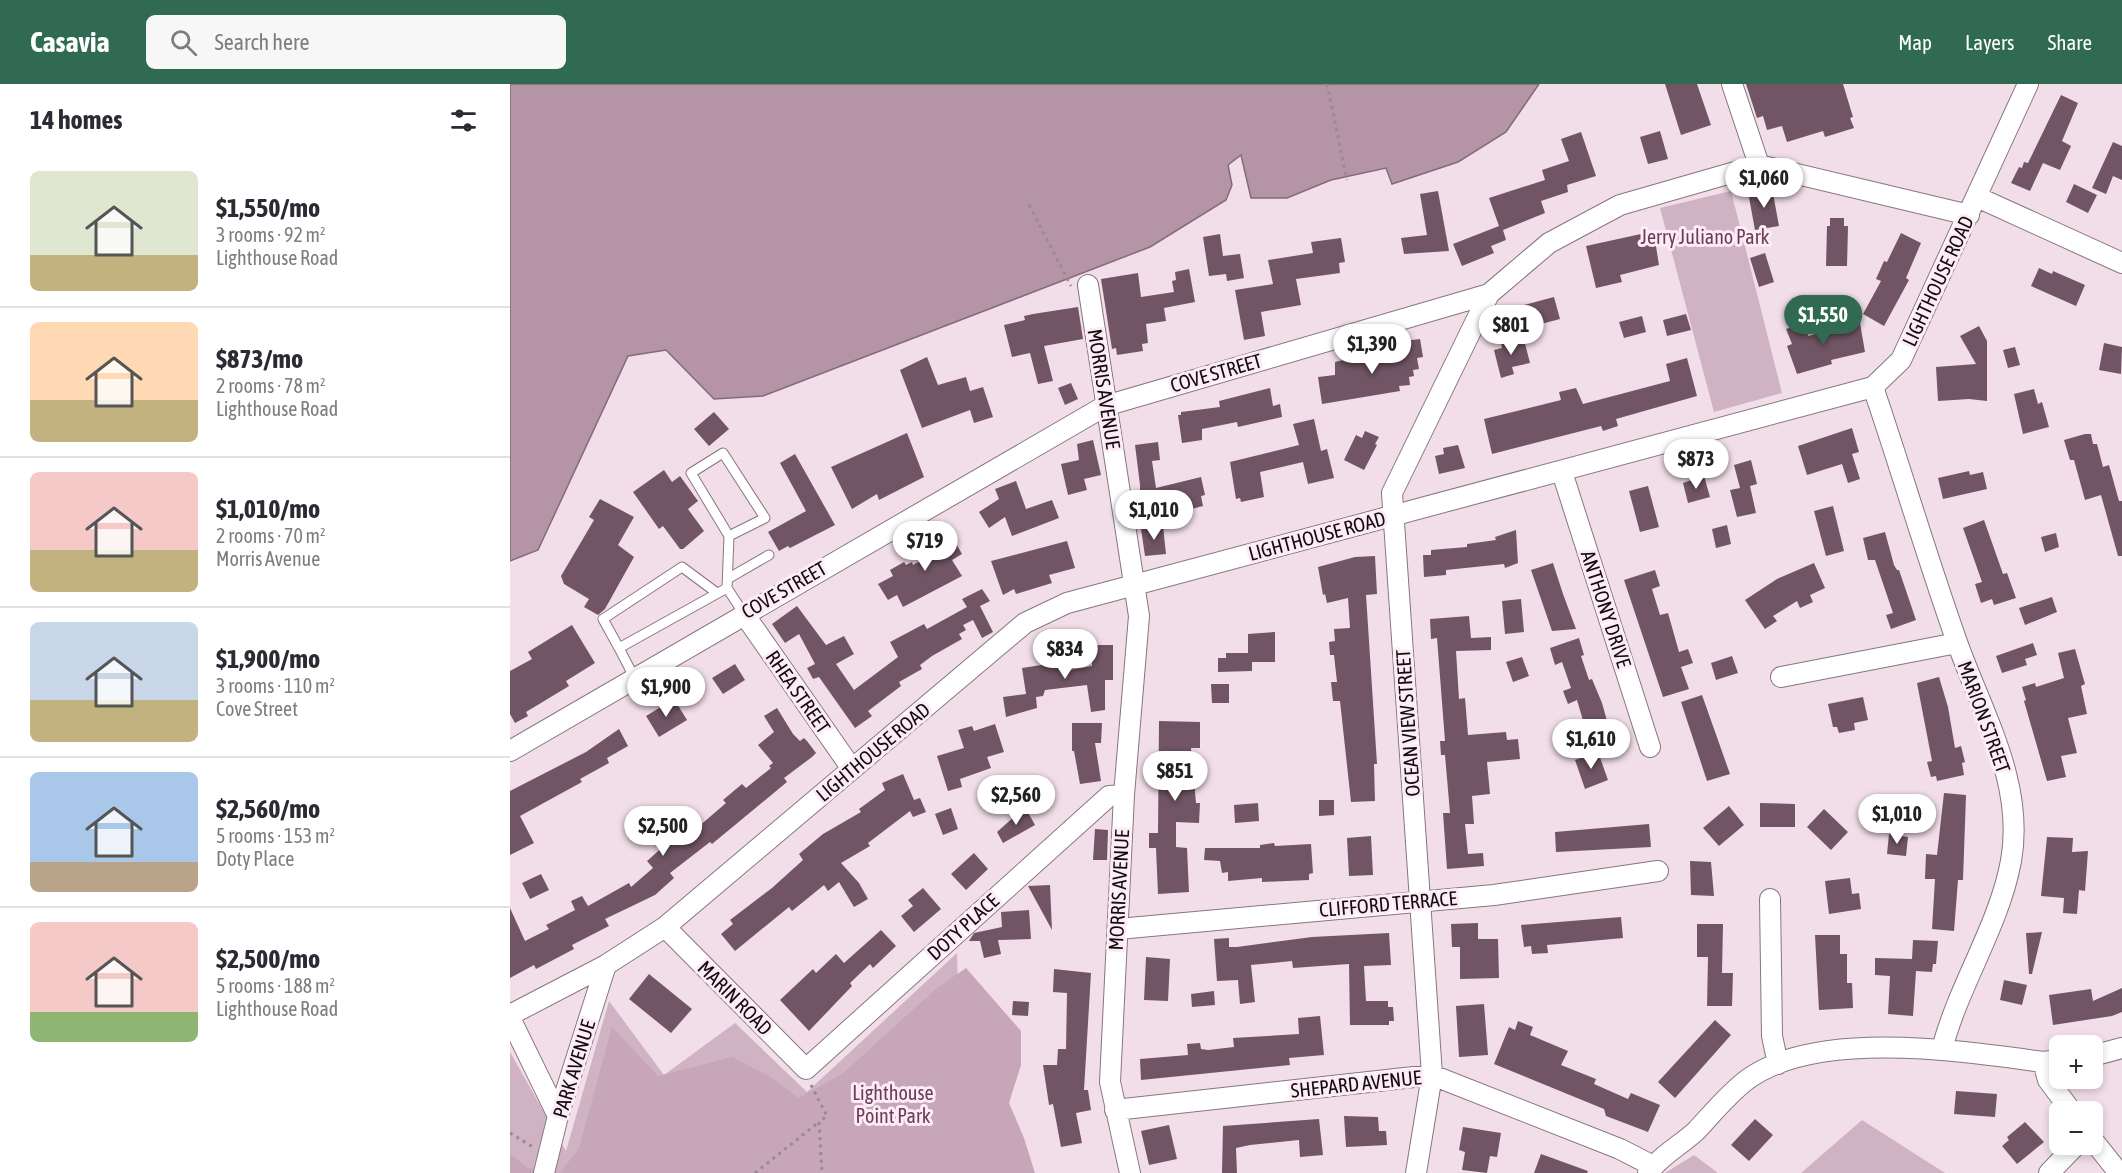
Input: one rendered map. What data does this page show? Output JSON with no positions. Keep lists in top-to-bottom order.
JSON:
{
  "streets": {
    "street": [
      "LIGHTHOUSE ROAD",
      "COVE STREET",
      "MORRIS AVENUE",
      "ANTHONY DRIVE",
      "RHEA STREET",
      "MARION STREET",
      "OCEAN VIEW STREET",
      "CLIFFORD TERRACE",
      "DOTY PLACE",
      "MARIN ROAD",
      "PARK AVENUE",
      "SHEPARD AVENUE"
    ]
  },
  "crossings": [
    ["LIGHTHOUSE ROAD", "COVE STREET"],
    ["LIGHTHOUSE ROAD", "MORRIS AVENUE"],
    ["LIGHTHOUSE ROAD", "ANTHONY DRIVE"],
    ["LIGHTHOUSE ROAD", "RHEA STREET"],
    ["LIGHTHOUSE ROAD", "MARION STREET"],
    ["LIGHTHOUSE ROAD", "OCEAN VIEW STREET"],
    ["LIGHTHOUSE ROAD", "MARIN ROAD"],
    ["LIGHTHOUSE ROAD", "PARK AVENUE"],
    ["COVE STREET", "MORRIS AVENUE"],
    ["COVE STREET", "RHEA STREET"],
    ["COVE STREET", "OCEAN VIEW STREET"],
    ["MORRIS AVENUE", "CLIFFORD TERRACE"],
    ["MORRIS AVENUE", "DOTY PLACE"],
    ["MORRIS AVENUE", "SHEPARD AVENUE"],
    ["OCEAN VIEW STREET", "CLIFFORD TERRACE"],
    ["OCEAN VIEW STREET", "SHEPARD AVENUE"],
    ["DOTY PLACE", "MARIN ROAD"]
  ],
  "parks": ["Jerry Juliano Park", "Lighthouse Point Park"],
  "page": {
    "header": "Casavia",
    "search": "Search here",
    "nav": ["Map", "Layers", "Share"],
    "heading": "14 homes",
    "list": [
      {
        "name": "$1,550/mo",
        "note": "3 rooms · 92 m² · Lighthouse Road"
      },
      {
        "name": "$873/mo",
        "note": "2 rooms · 78 m² · Lighthouse Road"
      },
      {
        "name": "$1,010/mo",
        "note": "2 rooms · 70 m² · Morris Avenue"
      },
      {
        "name": "$1,900/mo",
        "note": "3 rooms · 110 m² · Cove Street"
      },
      {
        "name": "$2,560/mo",
        "note": "5 rooms · 153 m² · Doty Place"
      },
      {
        "name": "$2,500/mo",
        "note": "5 rooms · 188 m² · Lighthouse Road"
      }
    ],
    "price": [
      "$1,060",
      "$1,550",
      "$801",
      "$1,390",
      "$873",
      "$1,010",
      "$719",
      "$834",
      "$1,900",
      "$1,610",
      "$851",
      "$2,560",
      "$1,010",
      "$2,500"
    ],
    "map_buttons": ["+", "−"]
  }
}
